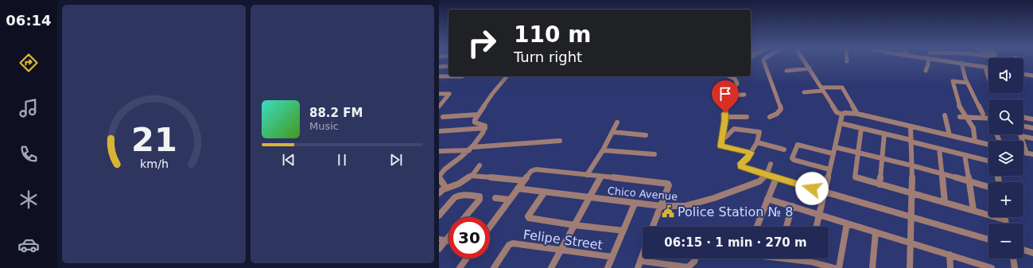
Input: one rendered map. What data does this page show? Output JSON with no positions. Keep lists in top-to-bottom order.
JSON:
{
  "streets": {
    "street": ["Chico Avenue", "Felipe Street"]
  },
  "places": {
    "public building": ["Police Station № 8"]
  },
  "page": {
    "tabs": "06:14",
    "turn": ["110 m", "Turn right"],
    "map_buttons": ["+", "−"],
    "song": ["88.2 FM", "Music"],
    "limit": "30",
    "trip": "06:15 · 1 min · 270 m",
    "gauge": ["21", "km/h"]
  }
}
